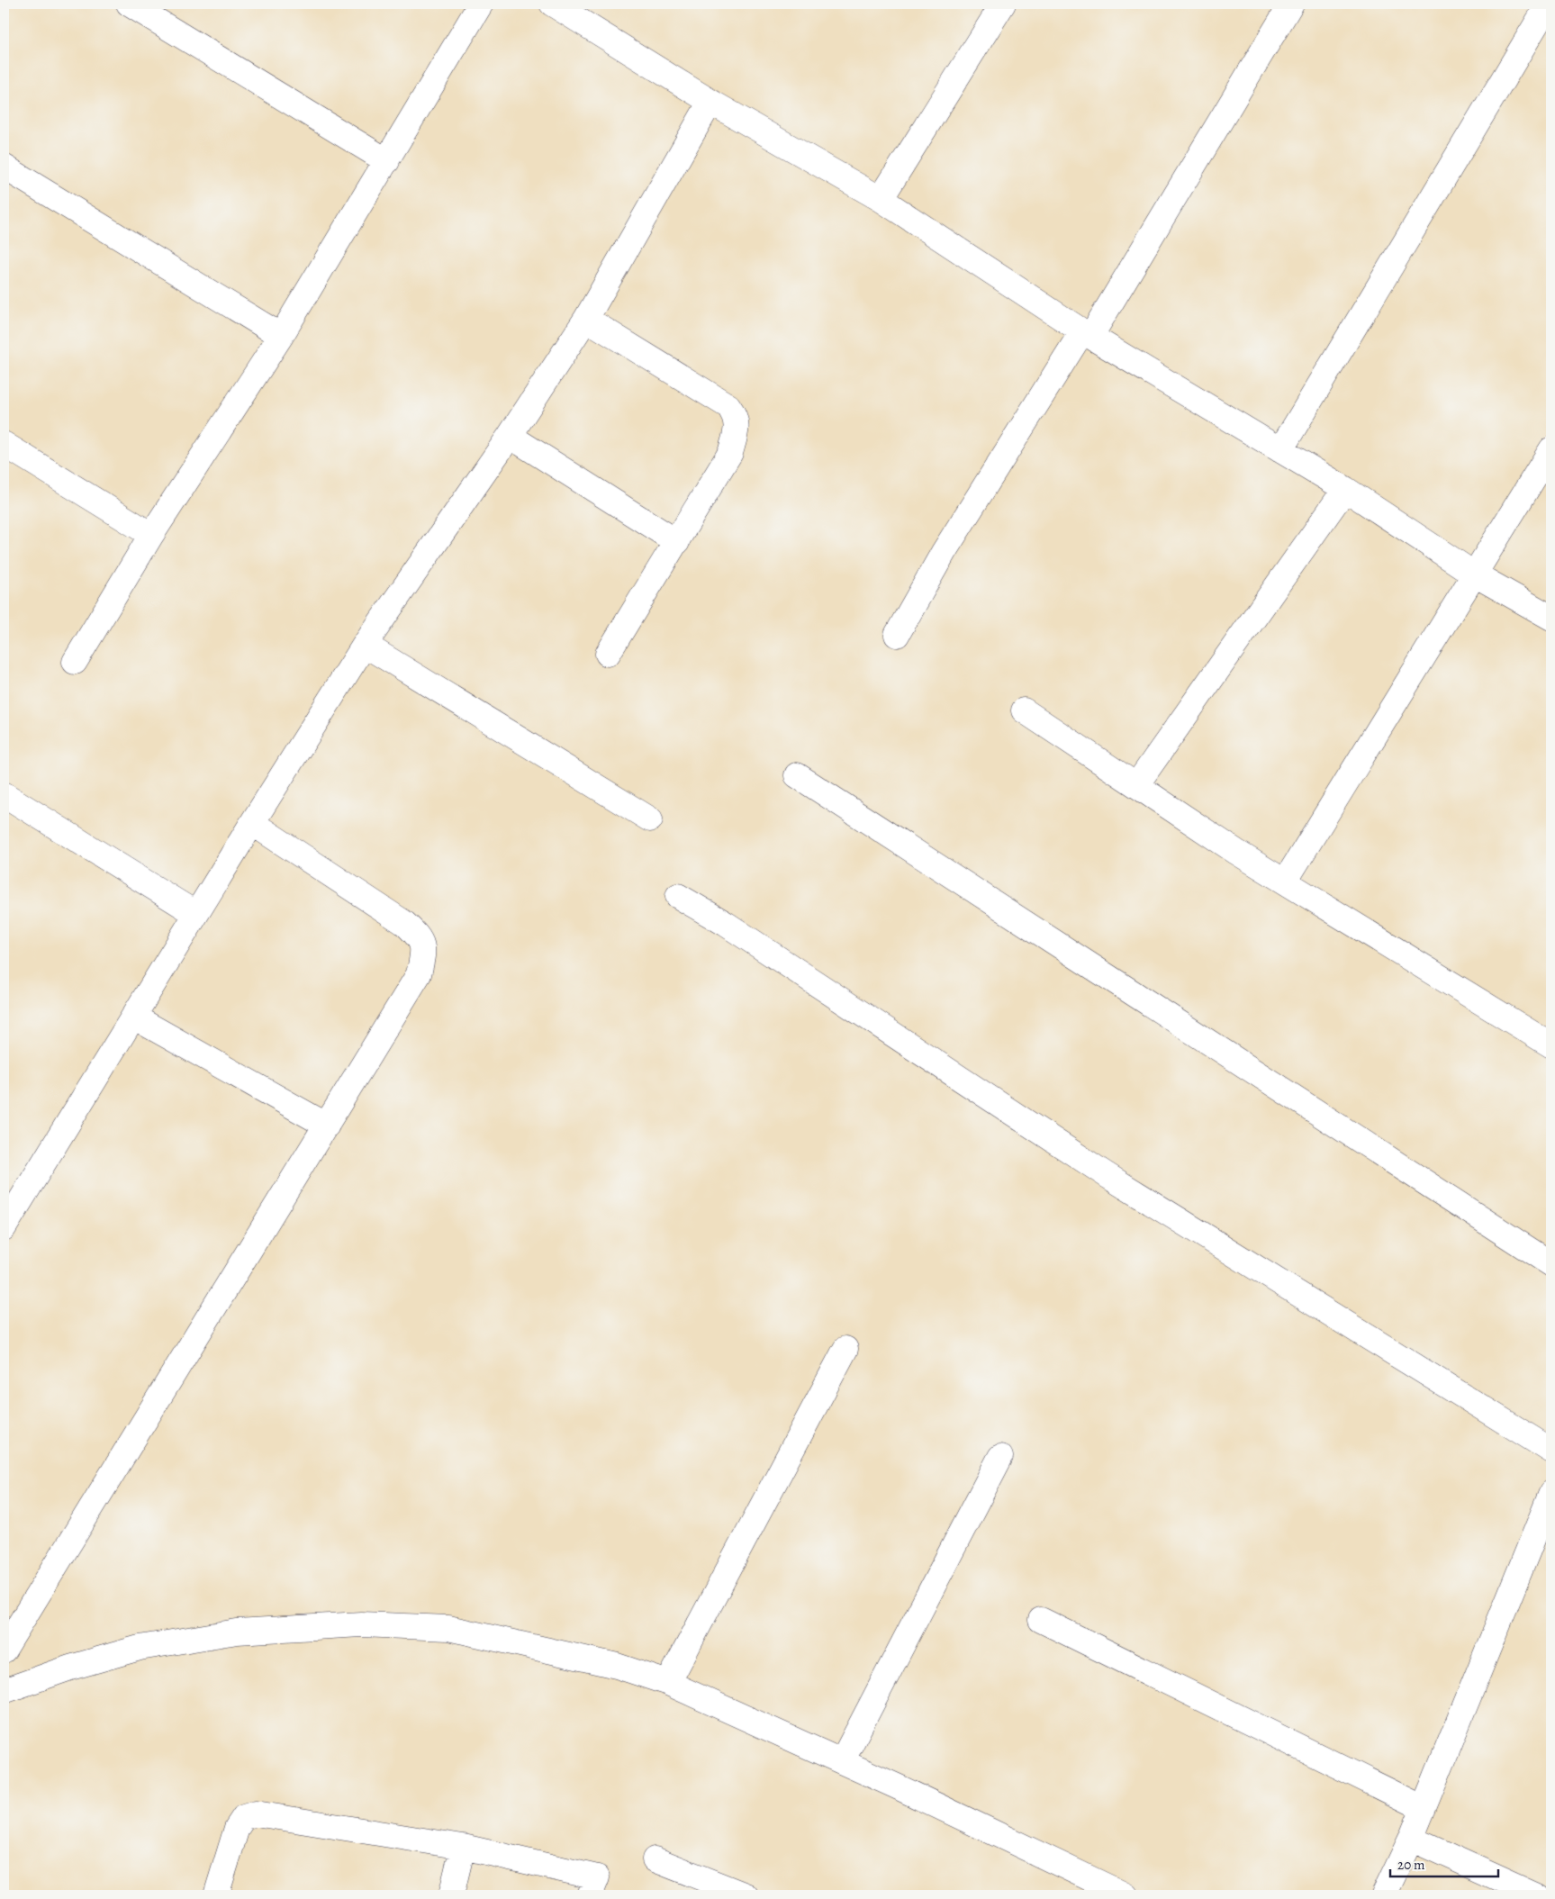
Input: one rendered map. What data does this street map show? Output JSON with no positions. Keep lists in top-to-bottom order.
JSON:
{
  "scale_bar": "20 m"
}
